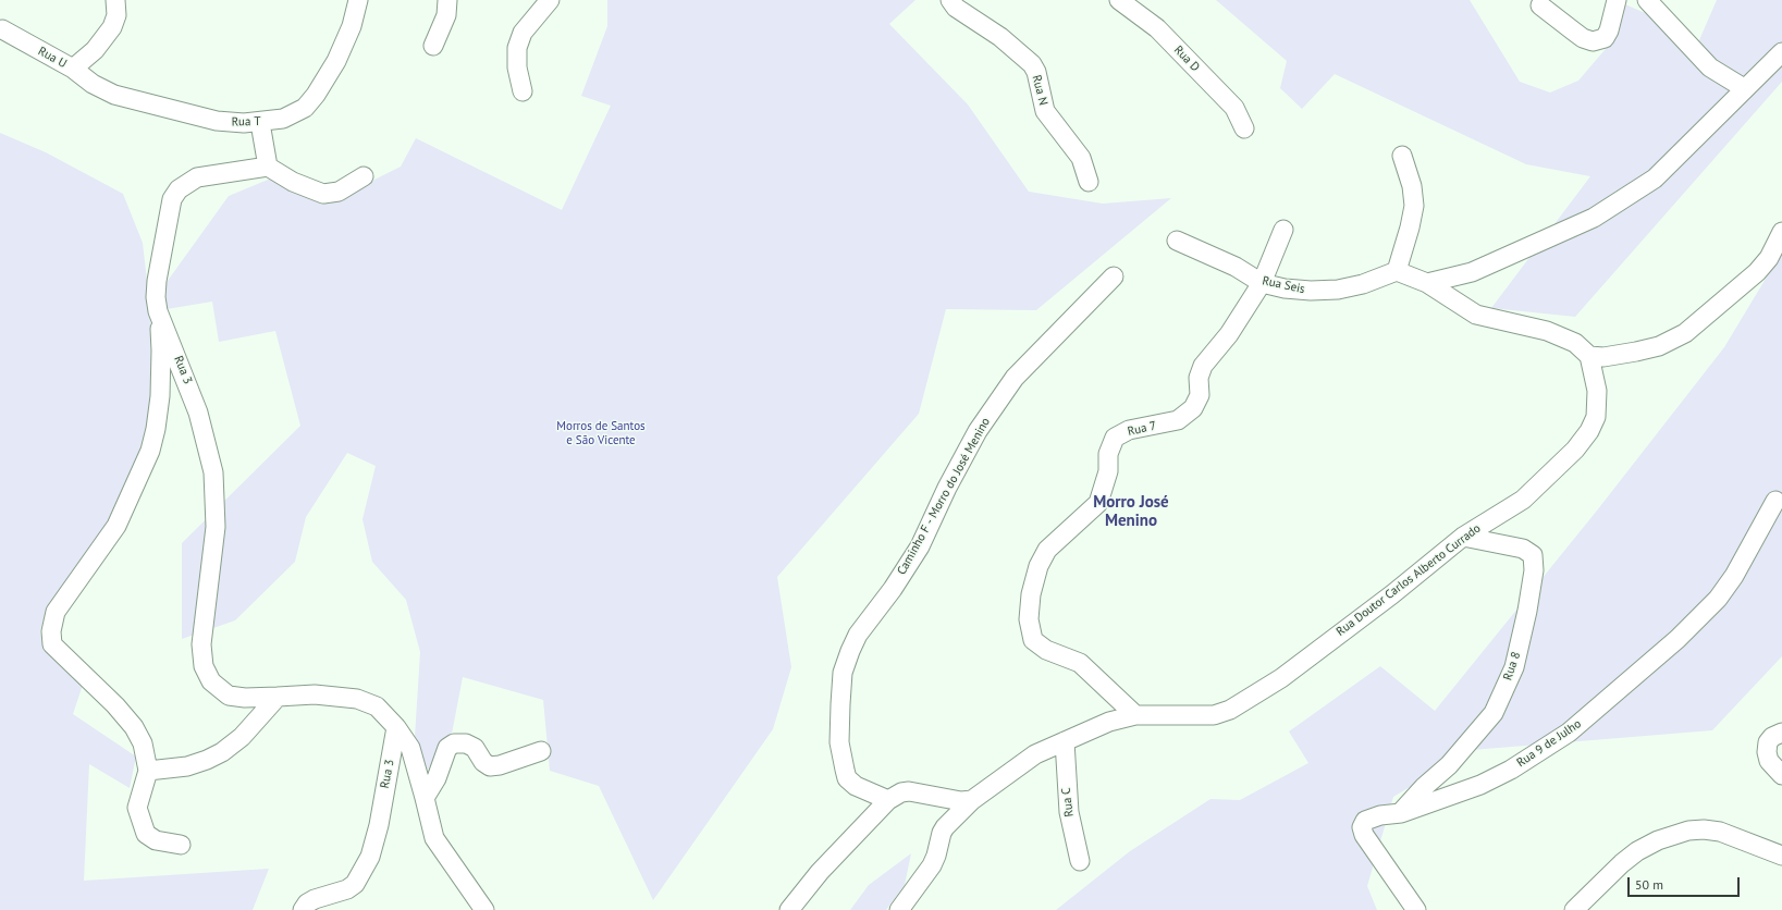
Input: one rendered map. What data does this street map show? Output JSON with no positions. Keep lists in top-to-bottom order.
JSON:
{
  "streets": {
    "street": [
      "Rua U",
      "Rua D",
      "Rua N",
      "Rua T",
      "Rua Seis",
      "Rua 3",
      "Rua 7",
      "Caminho F - Morro do José Menino",
      "Rua Doutor Carlos Alberto Currado",
      "Rua 8",
      "Rua 9 de Julho",
      "Rua C"
    ]
  },
  "crossings": [
    ["Rua U", "Rua T"],
    ["Rua Seis", "Rua 7"],
    ["Rua 7", "Rua Doutor Carlos Alberto Currado"],
    ["Rua Doutor Carlos Alberto Currado", "Rua 8"],
    ["Rua Doutor Carlos Alberto Currado", "Rua C"],
    ["Rua 8", "Rua 9 de Julho"]
  ],
  "districts": ["Morro José Menino"],
  "parks": ["Morros de Santos e São Vicente"],
  "scale_bar": "50 m"
}
